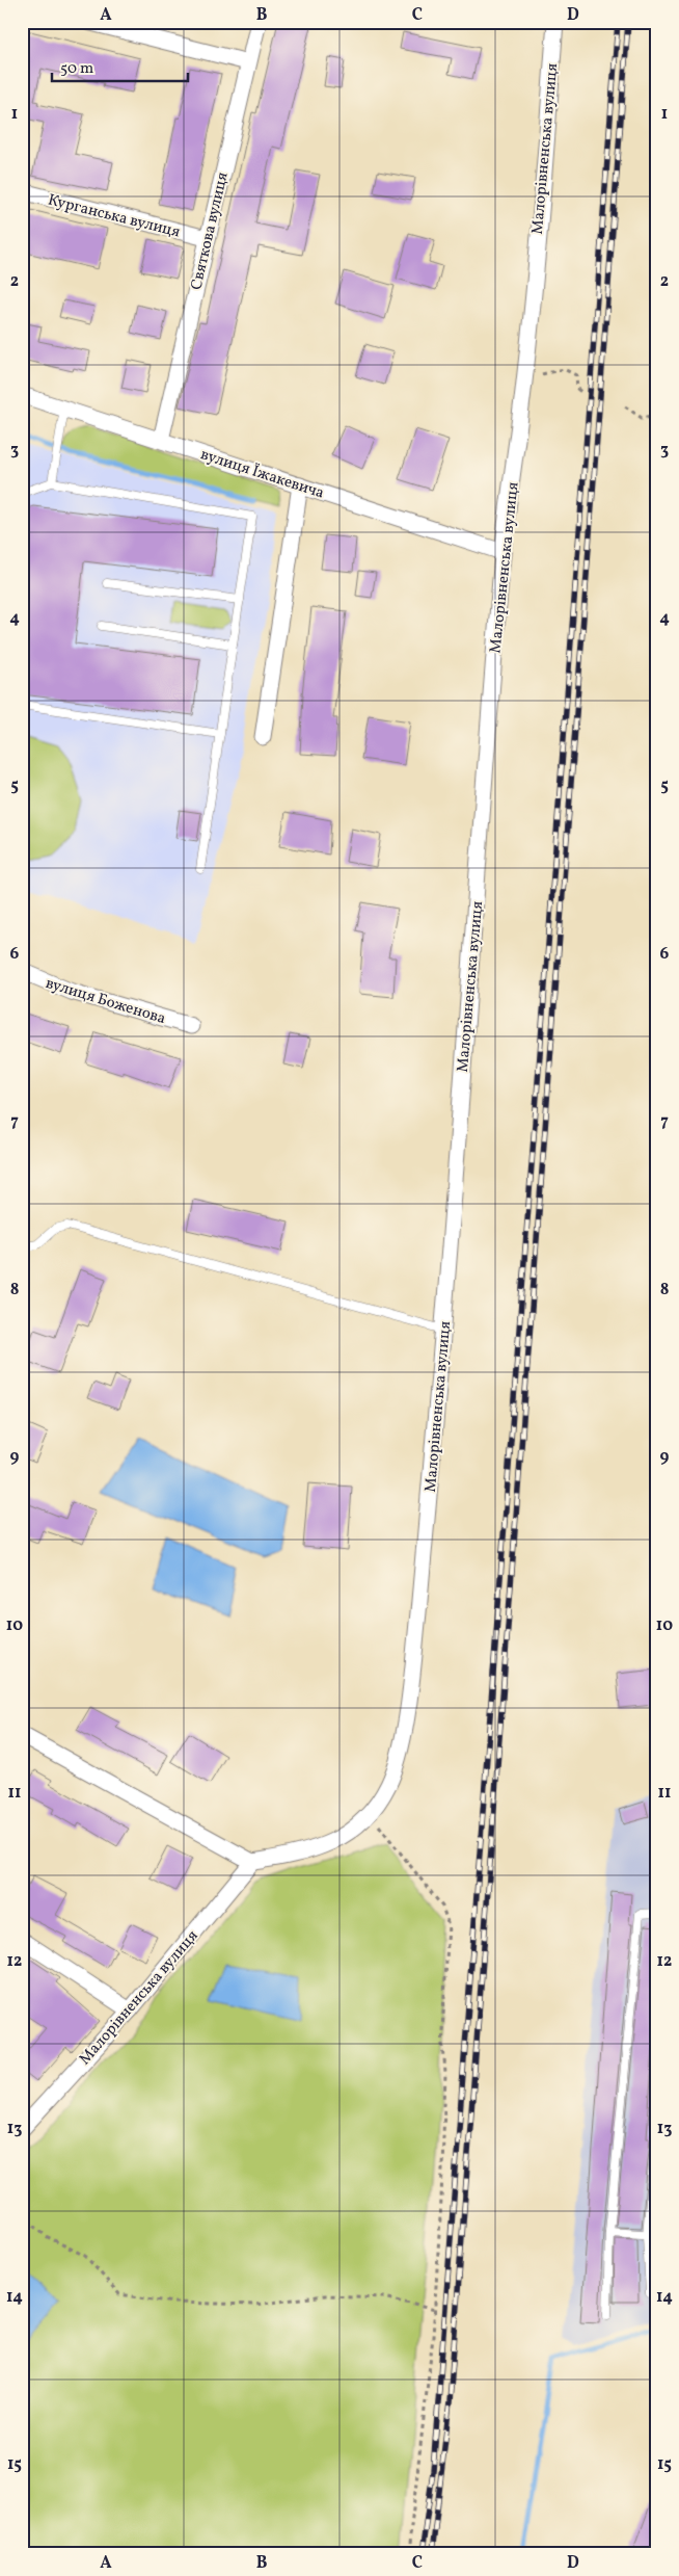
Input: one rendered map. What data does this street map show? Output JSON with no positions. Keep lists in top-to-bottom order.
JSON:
{
  "streets": {
    "street": [
      "Малорівненська вулиця",
      "Курганська вулиця",
      "Святкова вулиця",
      "вулиця Їжакевича",
      "вулиця Боженова"
    ]
  },
  "crossings": [
    ["Малорівненська вулиця", "вулиця Їжакевича"],
    ["Курганська вулиця", "Святкова вулиця"],
    ["Святкова вулиця", "вулиця Їжакевича"]
  ],
  "scale_bar": "50 m",
  "grid": {
    "columns": [
      "A",
      "B",
      "C",
      "D"
    ],
    "rows": [
      "1",
      "2",
      "3",
      "4",
      "5",
      "6",
      "7",
      "8",
      "9",
      "10",
      "11",
      "12",
      "13",
      "14",
      "15"
    ]
  }
}
